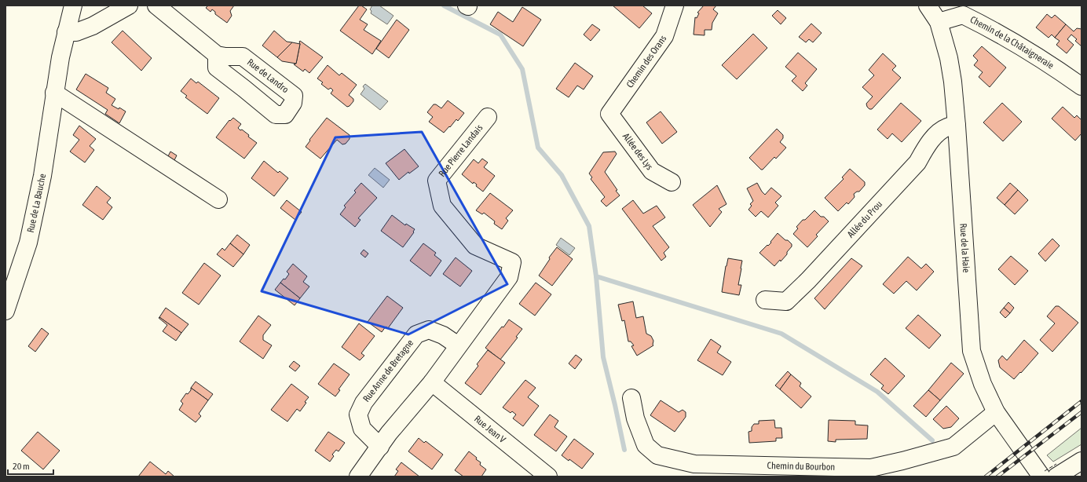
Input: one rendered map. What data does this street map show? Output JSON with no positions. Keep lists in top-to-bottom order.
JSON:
{
  "streets": {
    "street": [
      "Chemin de la Châtaigneraie",
      "Chemin des Orans",
      "Rue Pierre Landais",
      "Allée des Lys",
      "Rue de La Bauche",
      "Allée du Prou",
      "Rue de la Haie",
      "Rue Anne de Bretagne",
      "Rue Jean V",
      "Chemin du Bourbon"
    ]
  },
  "crossings": [
    ["Chemin de la Châtaigneraie", "Rue de la Haie"],
    ["Chemin des Orans", "Allée des Lys"],
    ["Rue Pierre Landais", "Rue Anne de Bretagne"],
    ["Allée du Prou", "Rue de la Haie"],
    ["Rue de la Haie", "Chemin du Bourbon"]
  ],
  "scale_bar": "20 m"
}
